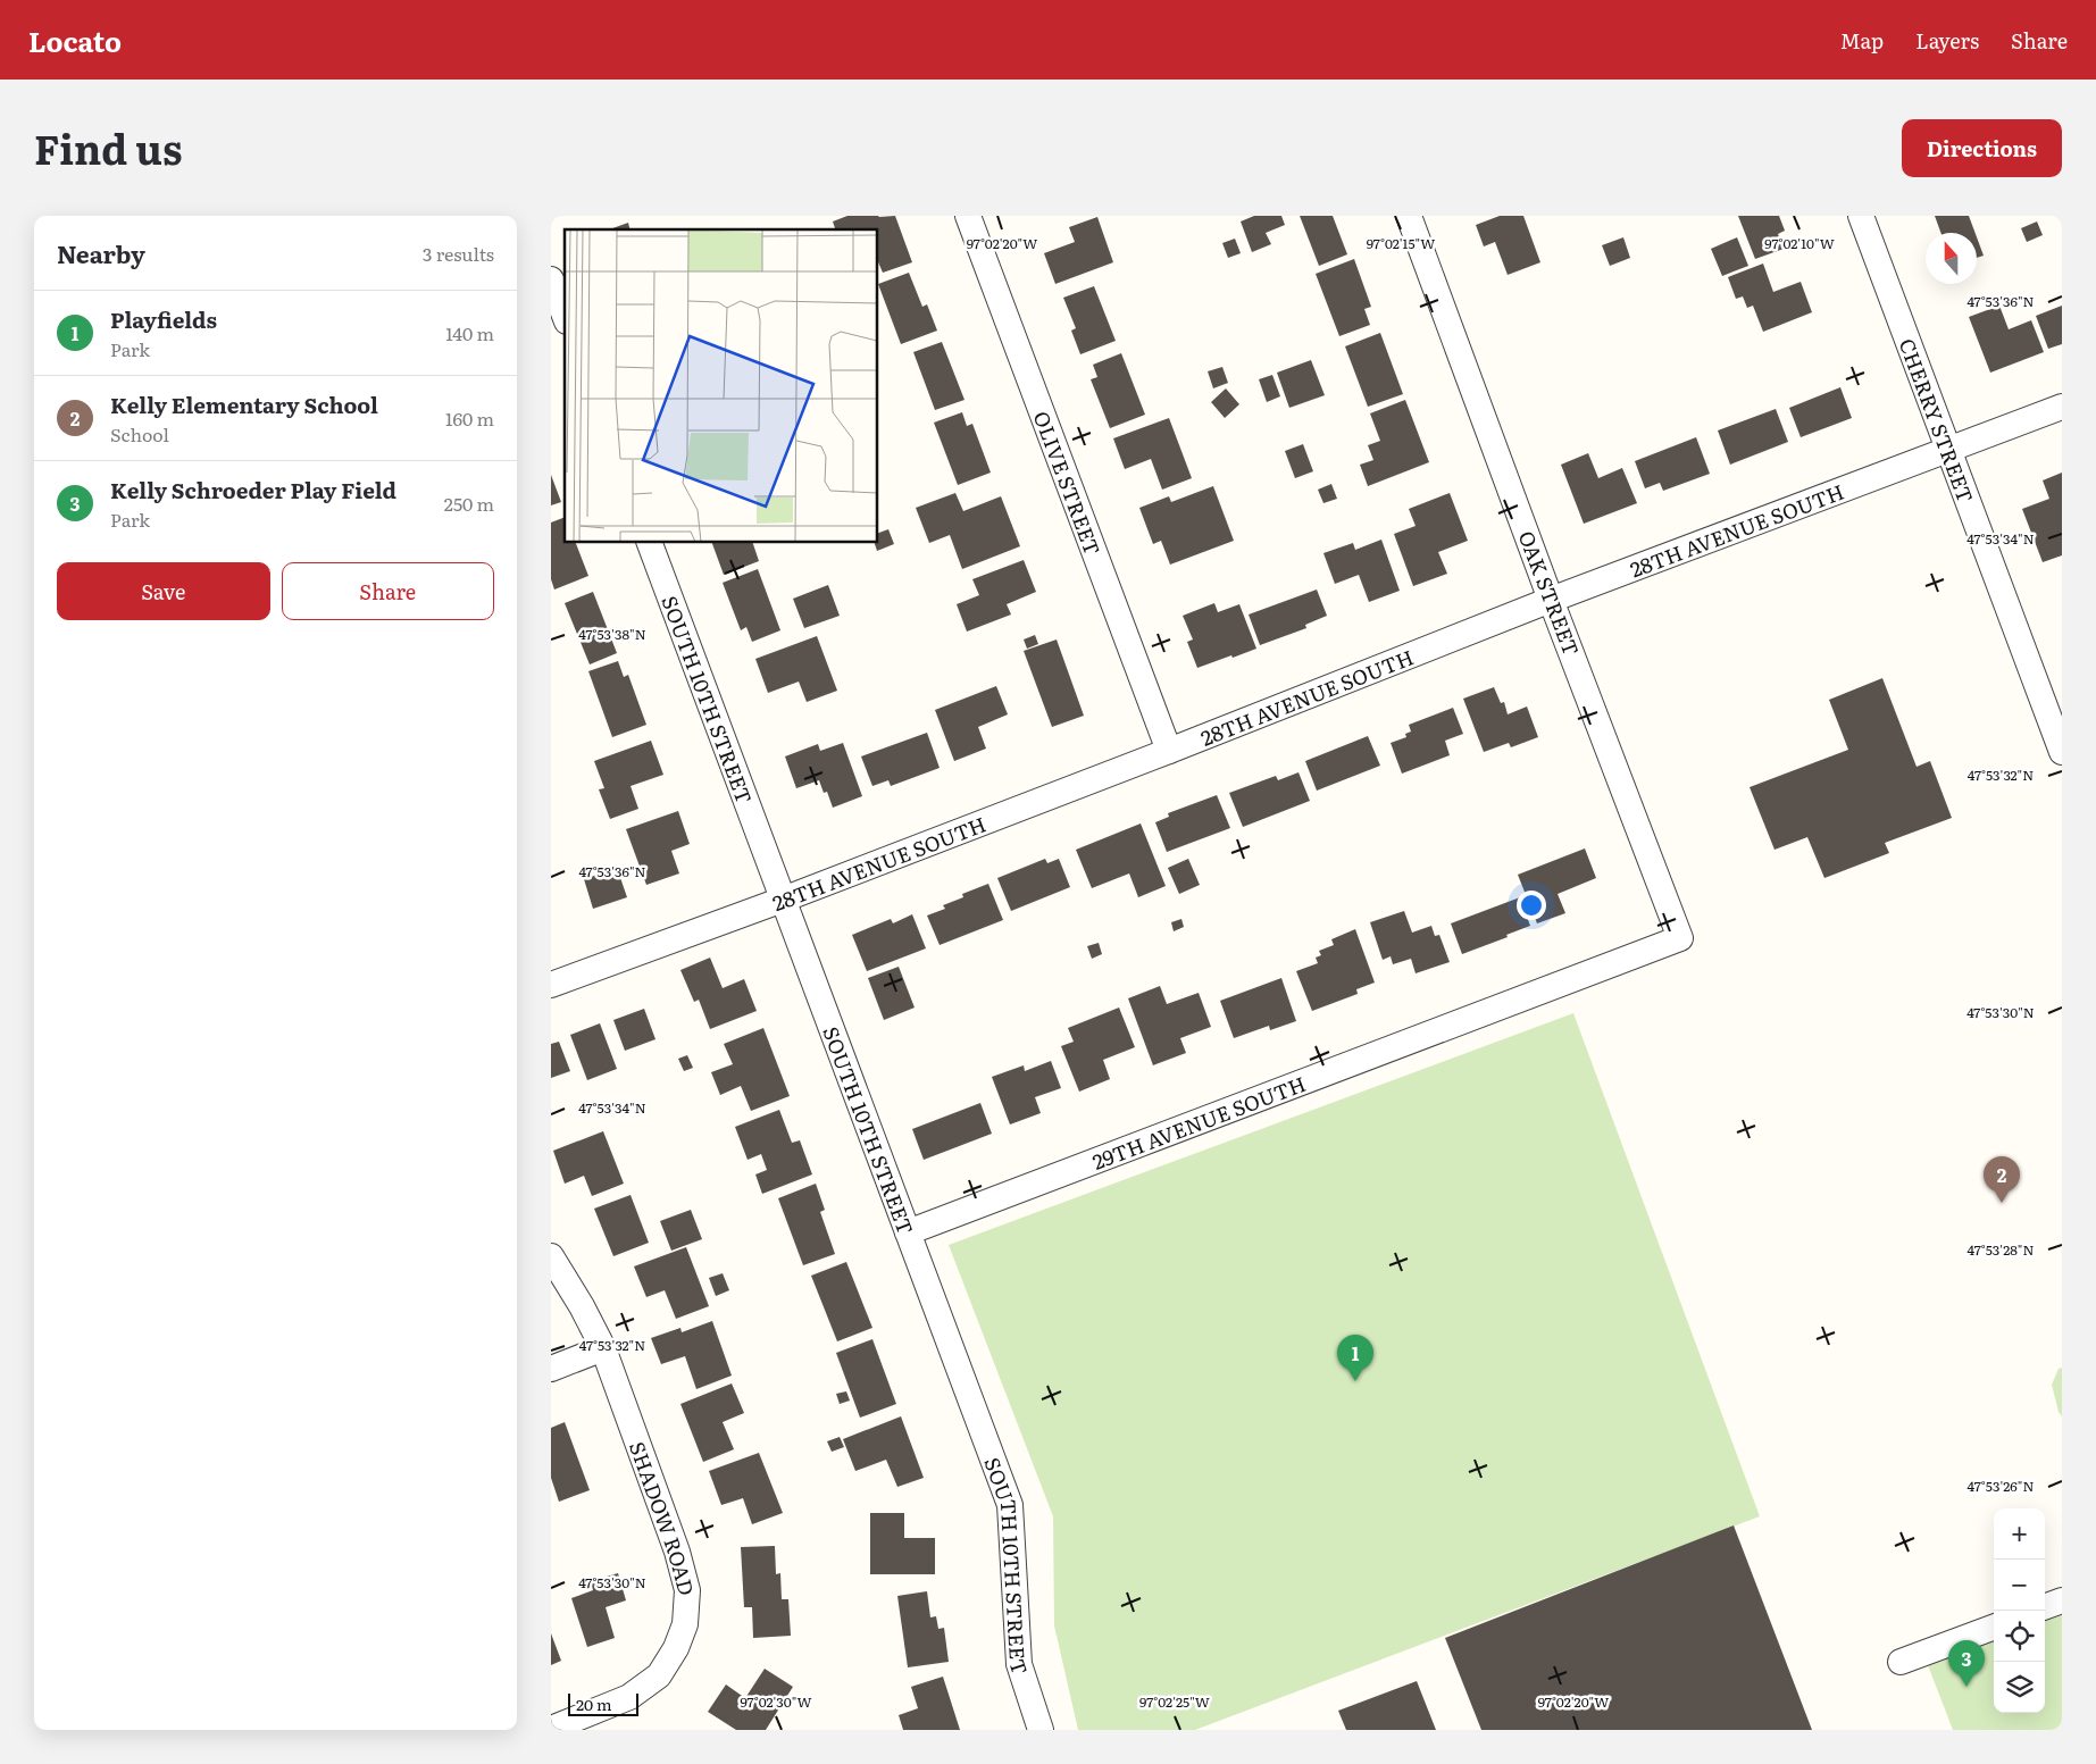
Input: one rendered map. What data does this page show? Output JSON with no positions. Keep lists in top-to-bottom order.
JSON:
{
  "streets": {
    "street": [
      "CHERRY STREET",
      "OLIVE STREET",
      "28TH AVENUE SOUTH",
      "OAK STREET",
      "SOUTH 10TH STREET",
      "29TH AVENUE SOUTH",
      "SHADOW ROAD"
    ]
  },
  "crossings": [
    ["CHERRY STREET", "28TH AVENUE SOUTH"],
    ["OLIVE STREET", "28TH AVENUE SOUTH"],
    ["28TH AVENUE SOUTH", "OAK STREET"],
    ["28TH AVENUE SOUTH", "SOUTH 10TH STREET"],
    ["OAK STREET", "29TH AVENUE SOUTH"],
    ["SOUTH 10TH STREET", "29TH AVENUE SOUTH"]
  ],
  "scale_bar": "20 m",
  "north": "top",
  "page": {
    "header": "Locato",
    "nav": ["Map", "Layers", "Share"],
    "title": "Find us",
    "buttons": [
      "Directions",
      ["Save", "Share"]
    ],
    "heading": ["Nearby", "3 results"],
    "list": [
      {
        "mark": "1",
        "name": "Playfields",
        "note": "Park",
        "value": "140 m"
      },
      {
        "mark": "2",
        "name": "Kelly Elementary School",
        "note": "School",
        "value": "160 m"
      },
      {
        "mark": "3",
        "name": "Kelly Schroeder Play Field",
        "note": "Park",
        "value": "250 m"
      }
    ],
    "pins": ["2", "1", "3"],
    "map_buttons": ["+", "−"],
    "scale": "20 m"
  },
  "coordinates": [
    "97°02'20\"W",
    "97°02'15\"W",
    "97°02'10\"W",
    "47°53'36\"N",
    "47°53'34\"N",
    "47°53'38\"N",
    "47°53'32\"N",
    "47°53'30\"N",
    "47°53'28\"N",
    "47°53'26\"N",
    "97°02'30\"W",
    "97°02'25\"W"
  ]
}
